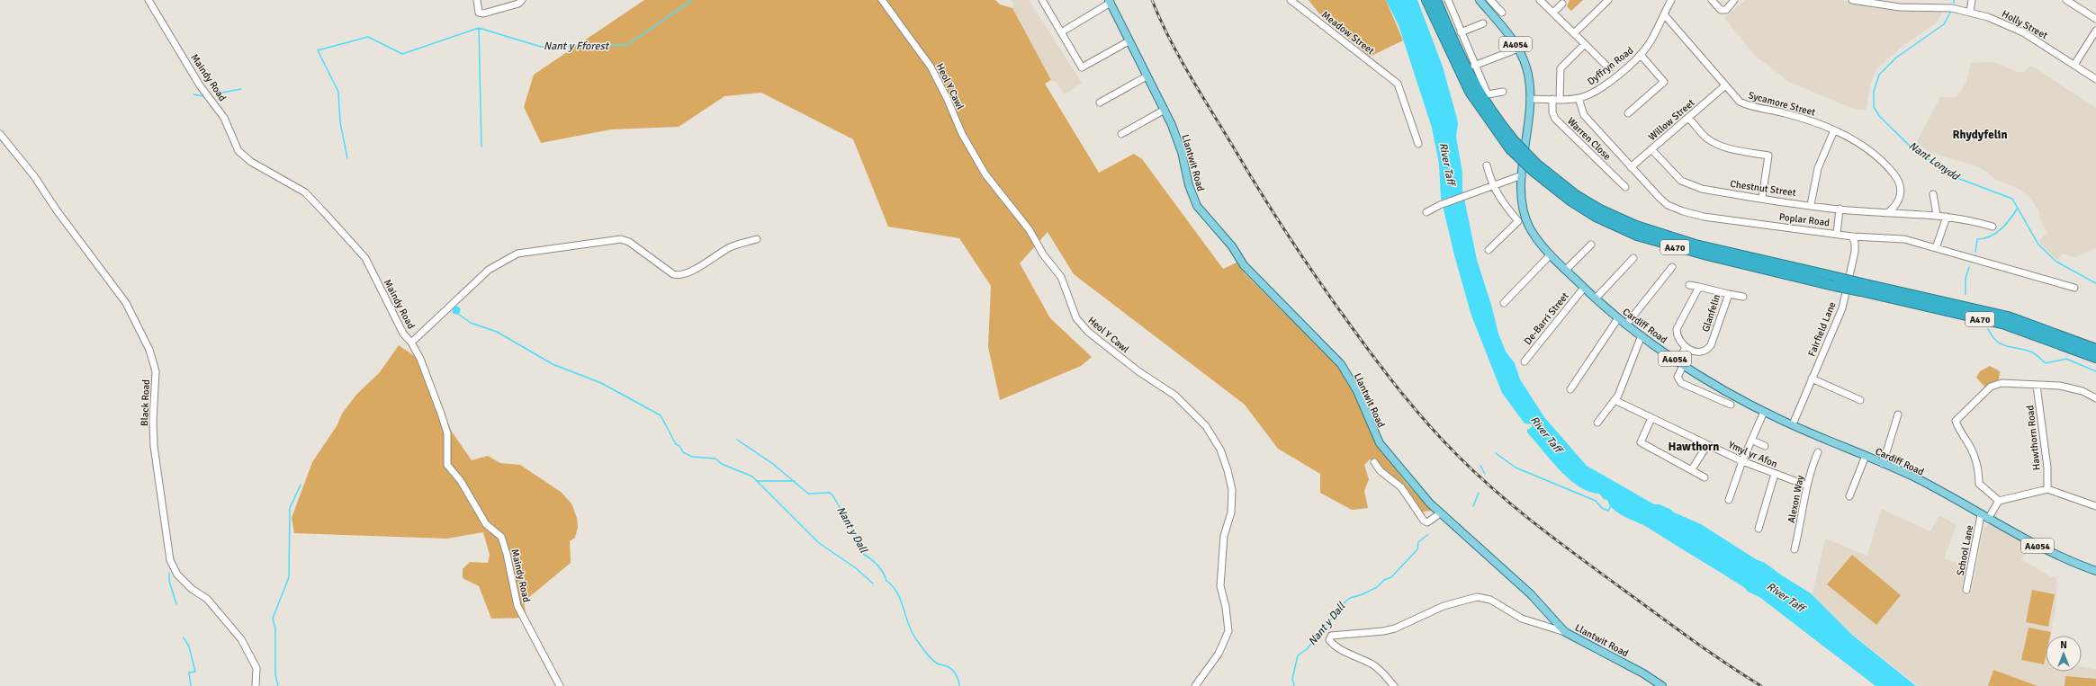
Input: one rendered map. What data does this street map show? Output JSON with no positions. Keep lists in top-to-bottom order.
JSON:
{
  "streets": {
    "highway": ["A470"],
    "main road": ["A4054", "Llantwit Road", "Cardiff Road"],
    "street": [
      "Holly Street",
      "Meadow Street",
      "Dyffryn Road",
      "Maindy Road",
      "Heol Y Cawl",
      "Sycamore Street",
      "Willow Street",
      "Warren Close",
      "Chestnut Street",
      "Poplar Road",
      "Glanfelin",
      "De-Barri Street",
      "Fairfield Lane",
      "Black Road",
      "Hawthorn Road",
      "Ymyl yr Afon",
      "Alexon Way",
      "School Lane"
    ]
  },
  "crossings": [
    ["A4054", "Dyffryn Road"],
    ["A4054", "Cardiff Road"],
    ["A4054", "School Lane"],
    ["Dyffryn Road", "Sycamore Street"],
    ["Dyffryn Road", "Warren Close"],
    ["Dyffryn Road", "Poplar Road"],
    ["Dyffryn Road", "Cardiff Road"],
    ["Sycamore Street", "Willow Street"],
    ["Sycamore Street", "Chestnut Street"],
    ["Willow Street", "Chestnut Street"],
    ["Willow Street", "Poplar Road"],
    ["Poplar Road", "Fairfield Lane"],
    ["De-Barri Street", "Cardiff Road"],
    ["Cardiff Road", "Fairfield Lane"],
    ["Cardiff Road", "School Lane"],
    ["Ymyl yr Afon", "Alexon Way"]
  ],
  "districts": ["Rhydyfelin", "Hawthorn"],
  "water": [
    "Nant y Fforest",
    "Nant Lonydd",
    "River Taff",
    "Nant y Dall"
  ],
  "north": "top"
}
